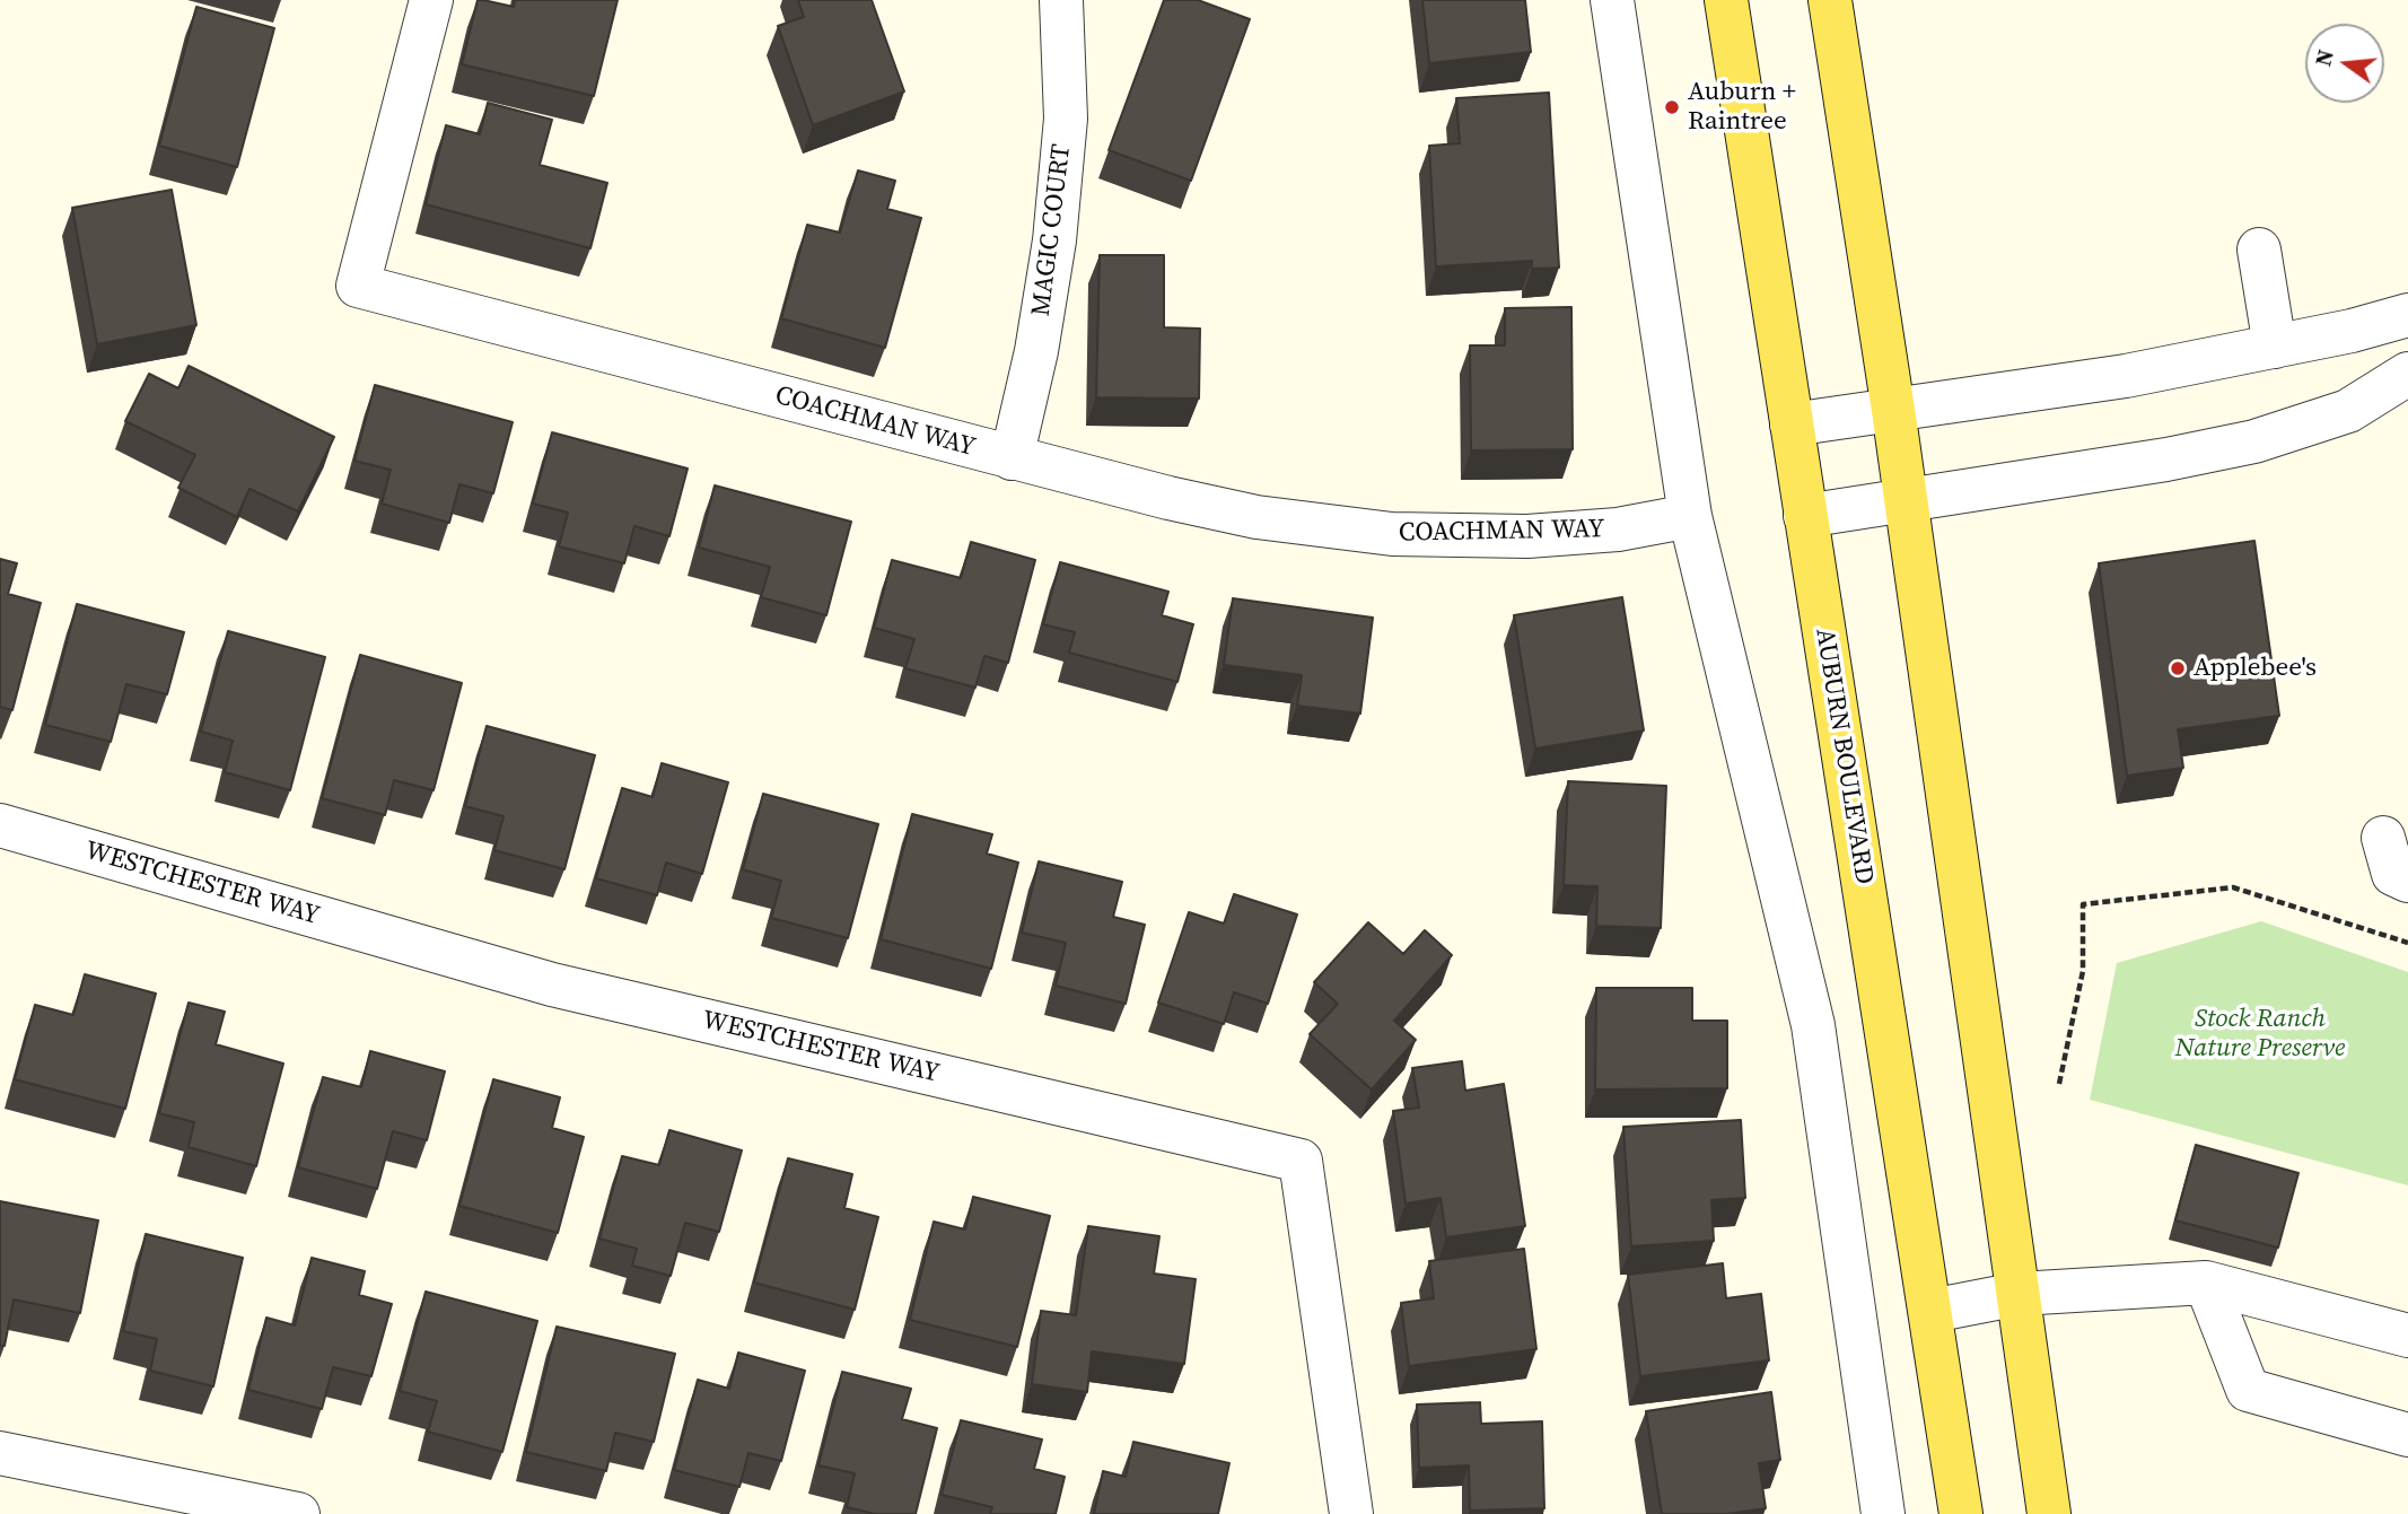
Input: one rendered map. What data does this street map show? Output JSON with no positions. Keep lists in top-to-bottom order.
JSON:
{
  "streets": {
    "main road": ["AUBURN BOULEVARD"],
    "street": ["MAGIC COURT", "COACHMAN WAY", "WESTCHESTER WAY"]
  },
  "crossings": [
    ["MAGIC COURT", "COACHMAN WAY"]
  ],
  "parks": ["Stock Ranch Nature Preserve"],
  "places": ["Auburn + Raintree", "Applebee's"],
  "north": "left"
}
